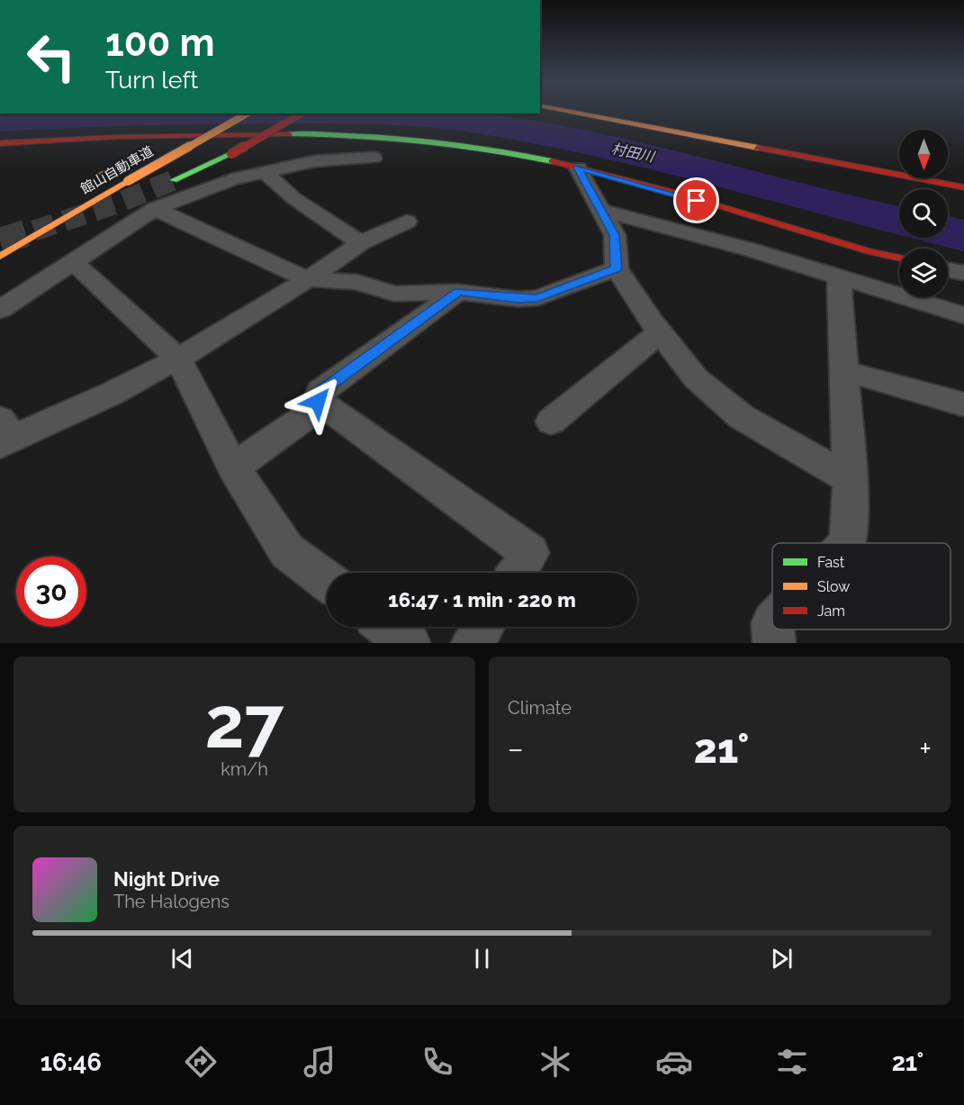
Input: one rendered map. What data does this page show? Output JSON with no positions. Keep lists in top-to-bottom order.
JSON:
{
  "streets": {
    "main road": ["館山自動車道"]
  },
  "water": ["村田川"],
  "legend": ["Fast", "Slow", "Jam"],
  "north": "bottom",
  "page": {
    "turn": ["100 m", "Turn left"],
    "limit": "30",
    "trip": "16:47 · 1 min · 220 m",
    "tile": [
      ["27", "km/h"],
      "Climate"
    ],
    "heat": ["−", "21°", "+"],
    "song": ["Night Drive", "The Halogens"],
    "tabs": ["16:46", "21°"]
  }
}
